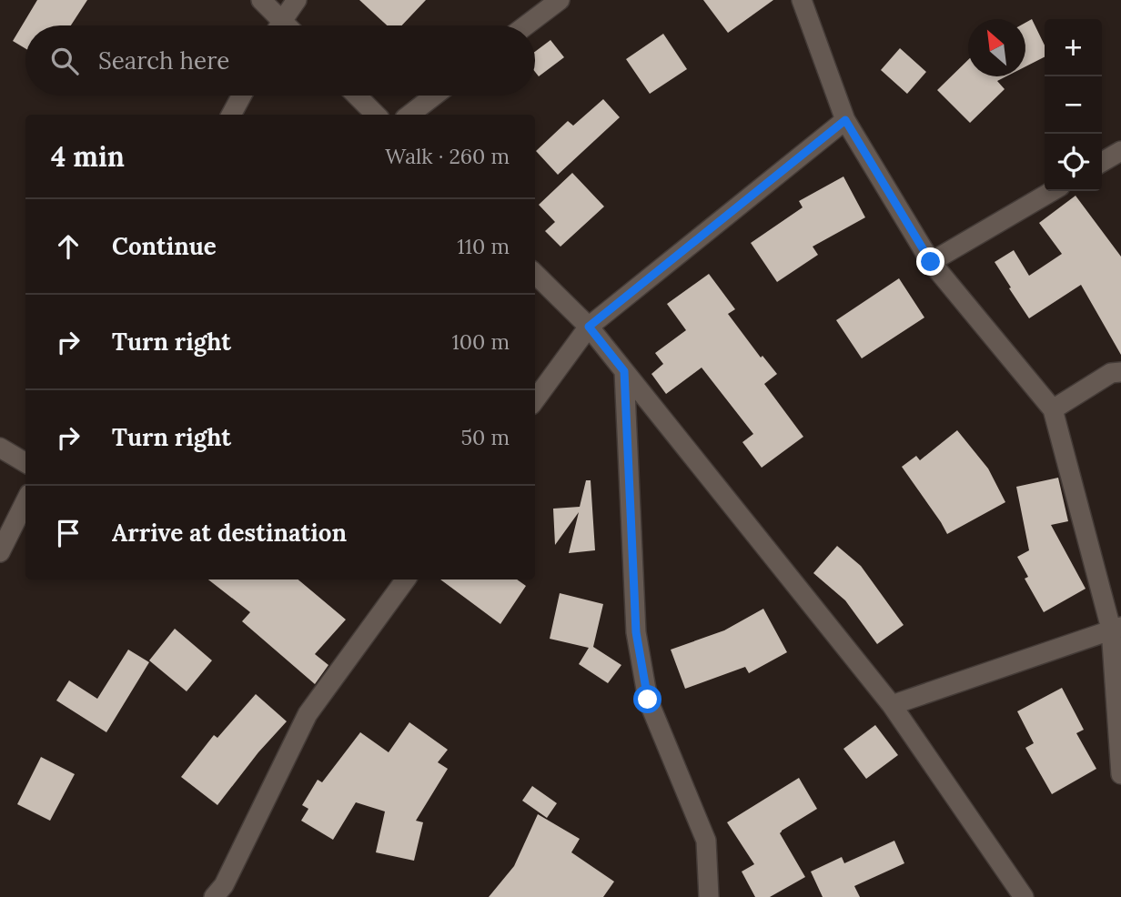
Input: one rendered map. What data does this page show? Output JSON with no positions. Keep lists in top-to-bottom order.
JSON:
{
  "north": "top left",
  "page": {
    "map_buttons": ["+", "−"],
    "search": "Search here",
    "heading": ["4 min", "Walk · 260 m"],
    "list": [
      ["Continue", "110 m"],
      ["Turn right", "100 m"],
      ["Turn right", "50 m"],
      "Arrive at destination"
    ]
  }
}
